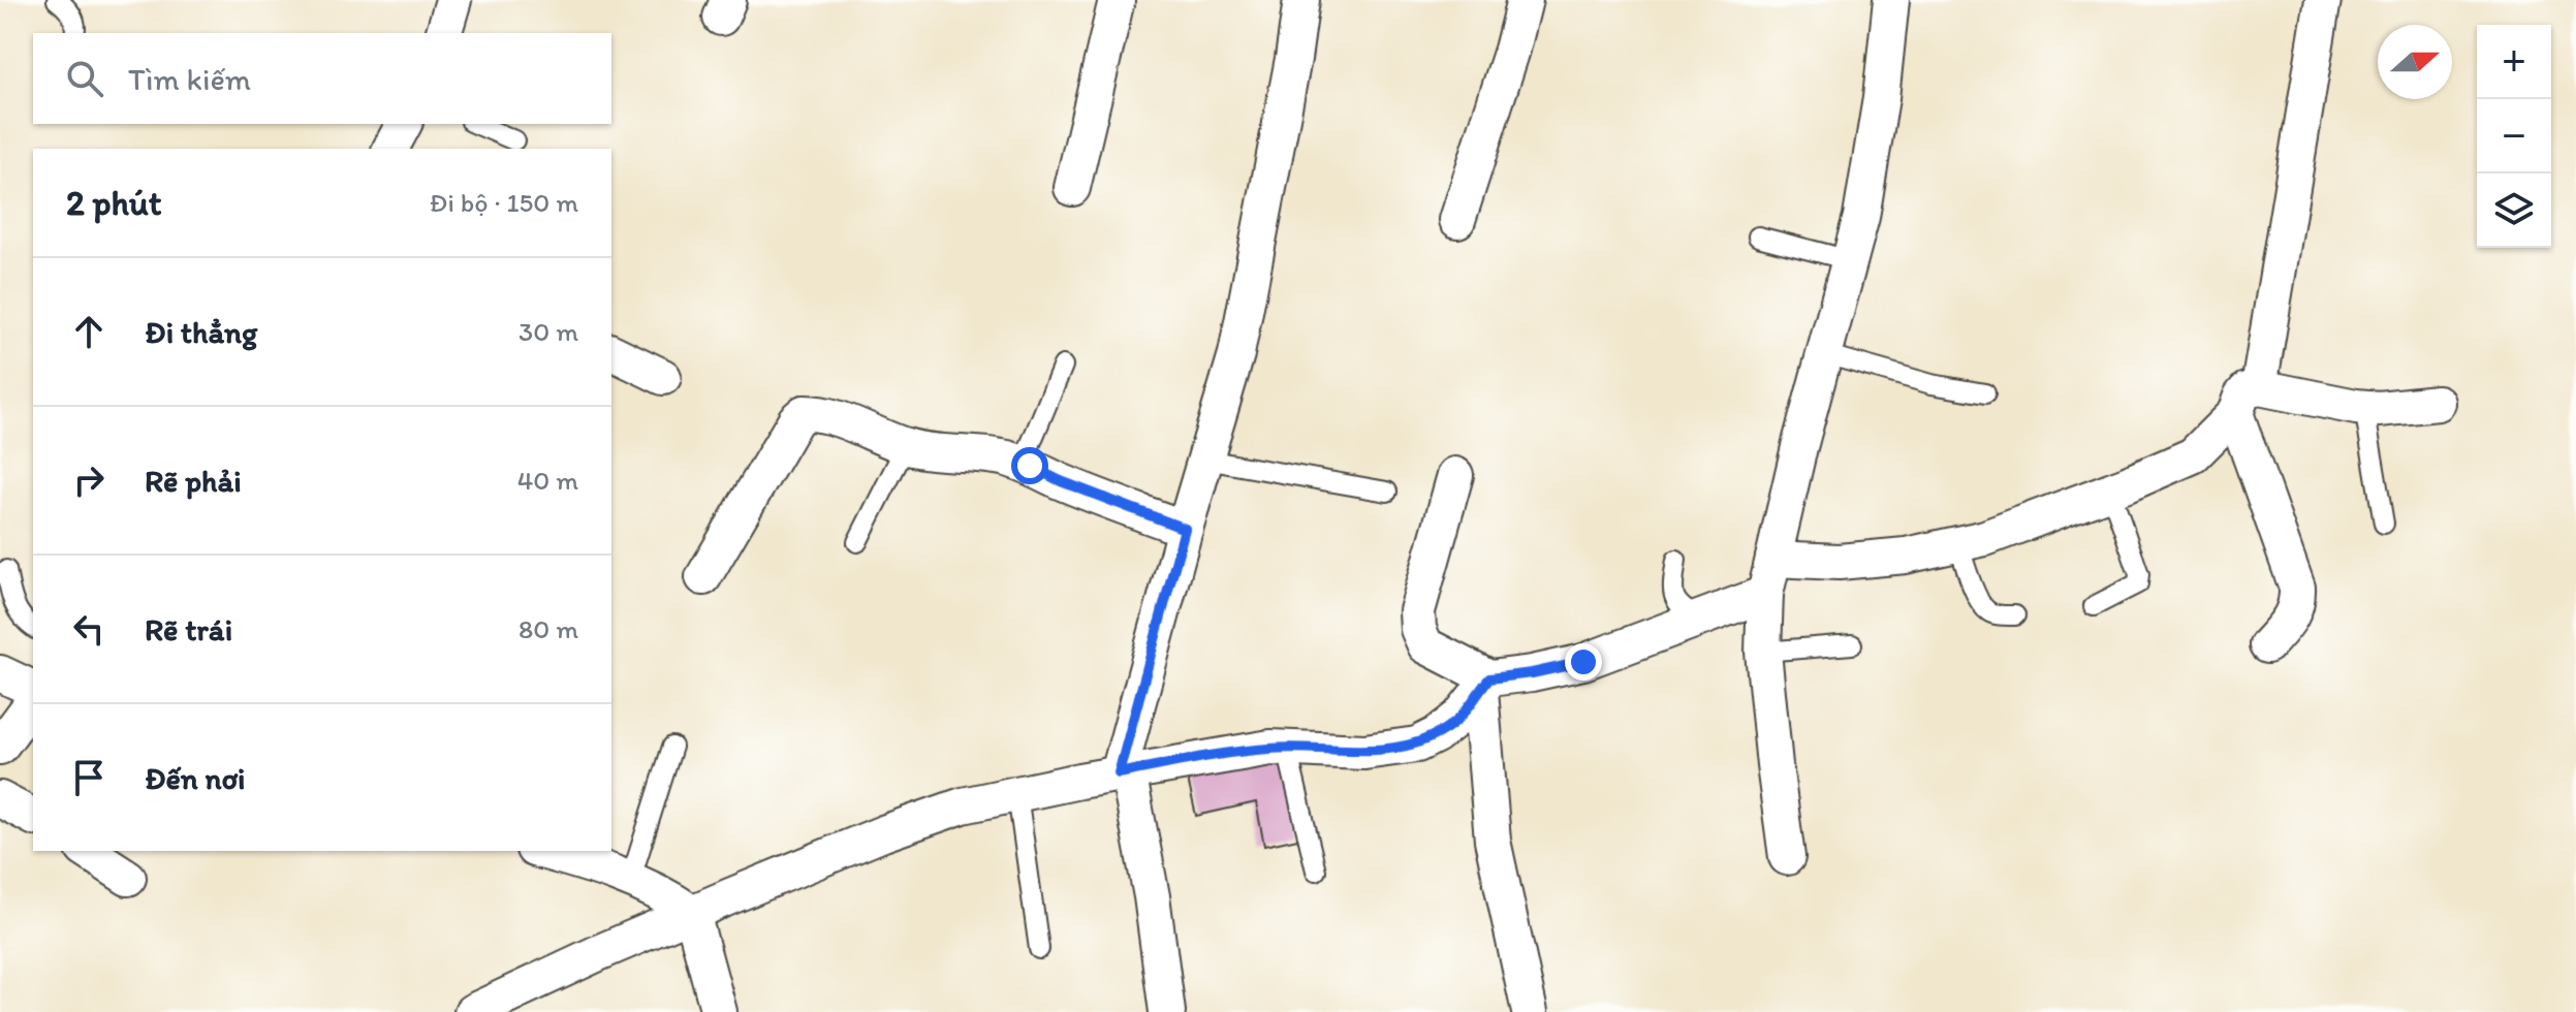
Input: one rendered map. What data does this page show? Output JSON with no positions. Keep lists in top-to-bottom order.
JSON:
{
  "north": "right",
  "page": {
    "map_buttons": ["+", "−"],
    "search": "Tìm kiếm",
    "heading": ["2 phút", "Đi bộ · 150 m"],
    "list": [
      ["Đi thẳng", "30 m"],
      ["Rẽ phải", "40 m"],
      ["Rẽ trái", "80 m"],
      "Đến nơi"
    ]
  }
}
